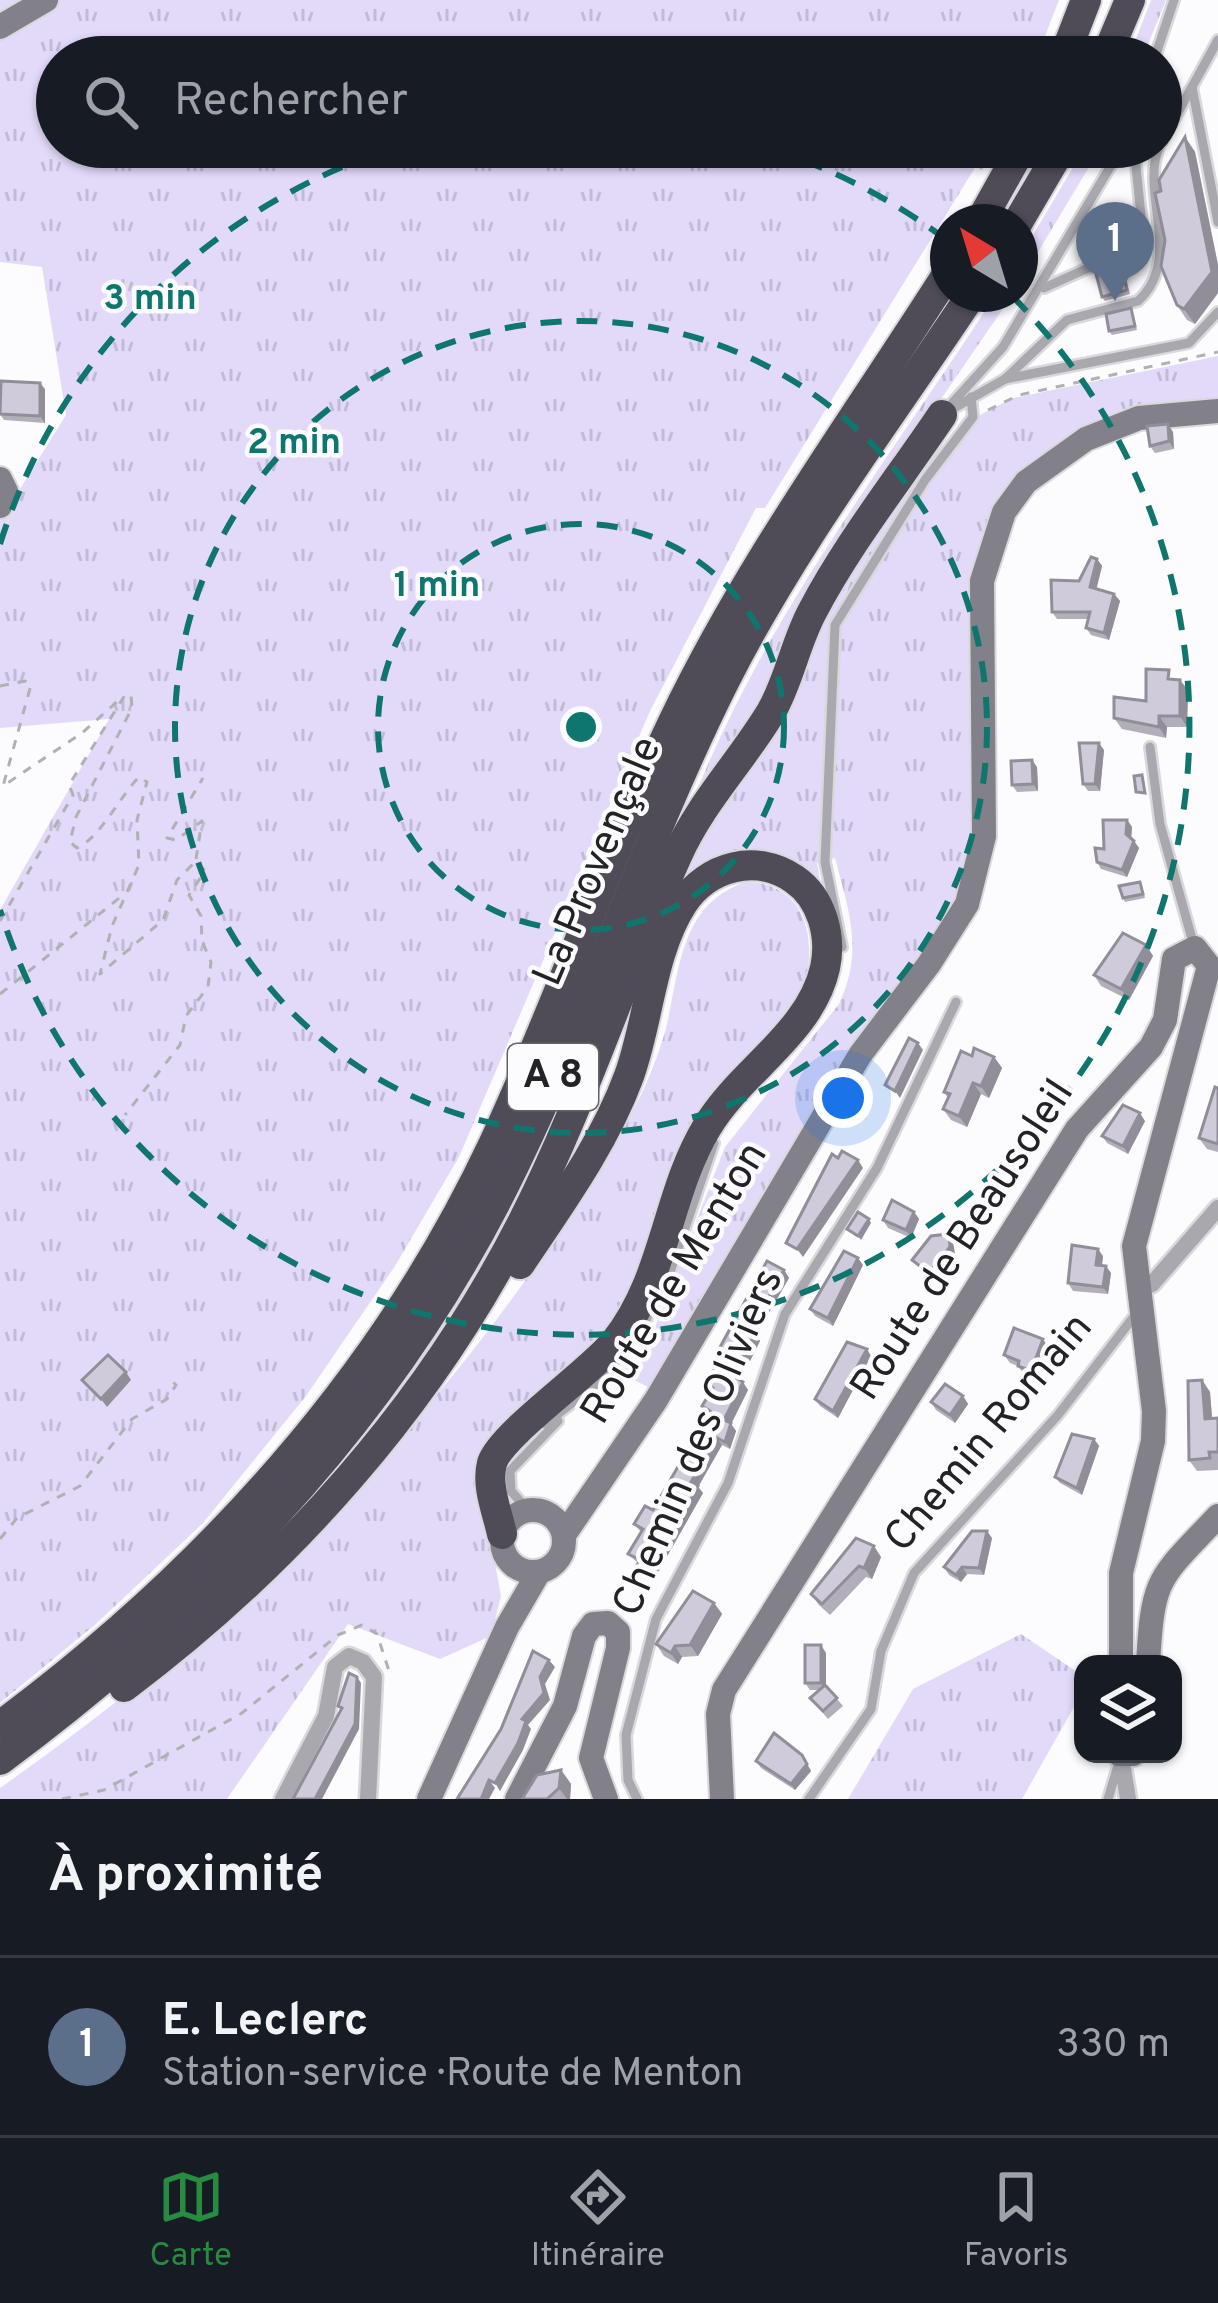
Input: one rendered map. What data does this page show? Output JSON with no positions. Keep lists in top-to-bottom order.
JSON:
{
  "streets": {
    "highway": ["La Provençale", "A 8"],
    "street": ["Route de Beausoleil", "Route de Menton"],
    "lane": ["Chemin Romain", "Chemin des Oliviers"]
  },
  "north": "top left",
  "page": {
    "search": "Rechercher",
    "pins": "1",
    "heading": "À proximité",
    "list": [
      {
        "mark": "1",
        "name": "E. Leclerc",
        "note": "Station-service · Route de Menton",
        "value": "330 m"
      }
    ],
    "nav": ["Carte", "Itinéraire", "Favoris"]
  },
  "rings": ["3 min", "2 min", "1 min"]
}
